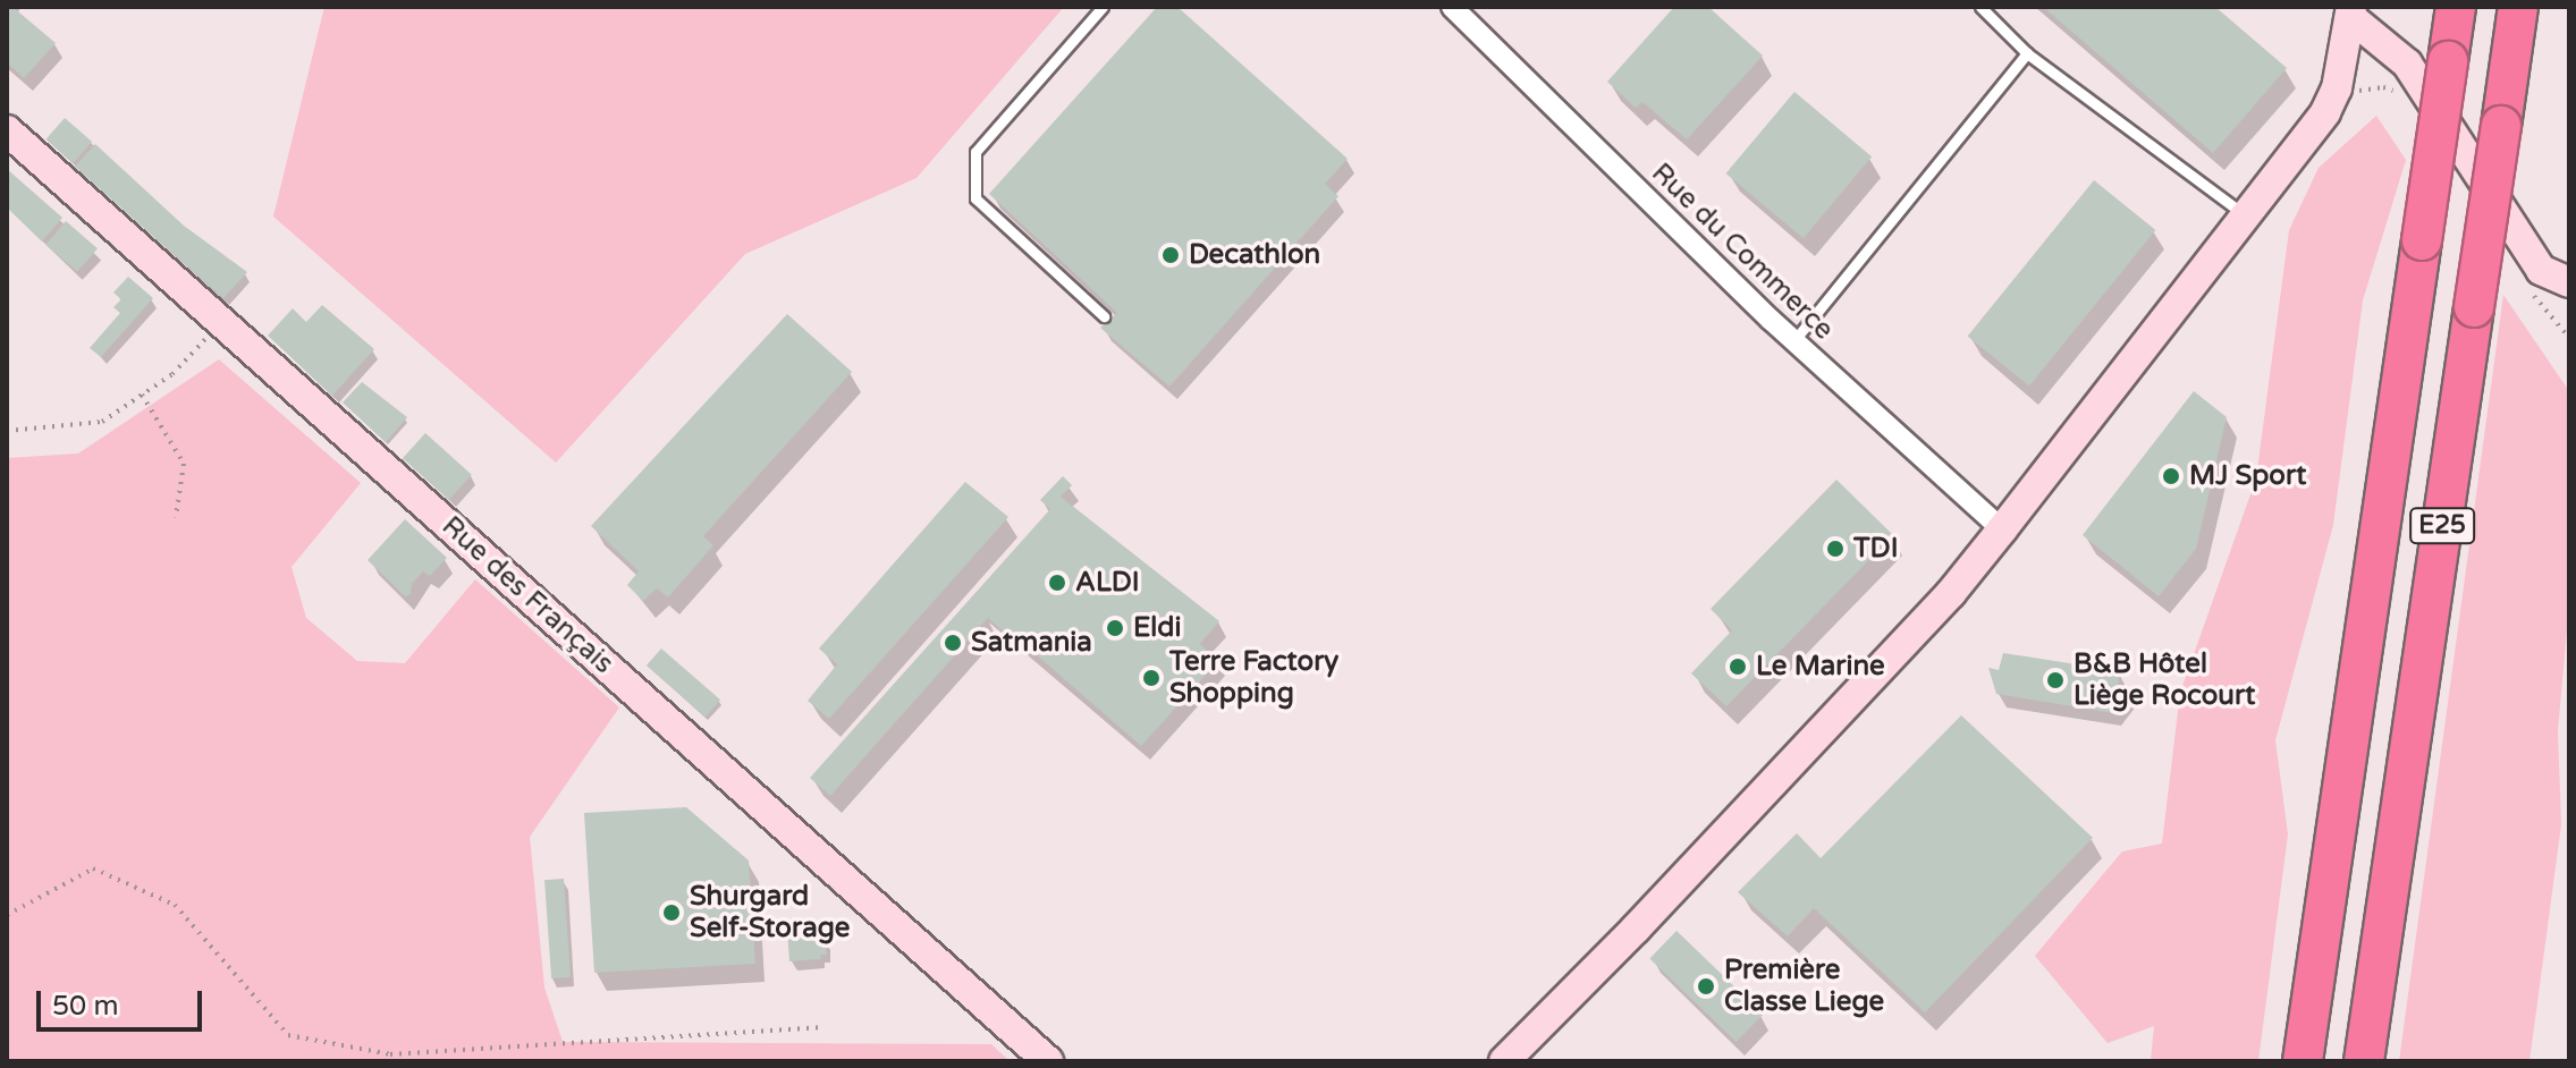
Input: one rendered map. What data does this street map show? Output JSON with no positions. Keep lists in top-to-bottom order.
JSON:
{
  "streets": {
    "highway": ["E25"],
    "street": ["Rue du Commerce", "Rue des Français"]
  },
  "places": [
    "Decathlon",
    "MJ Sport",
    "TDI",
    "ALDI",
    "Eldi",
    "Satmania",
    "Le Marine",
    "Terre Factory Shopping",
    "B&B Hôtel Liège Rocourt",
    "Shurgard Self-Storage",
    "Première Classe Liege"
  ],
  "scale_bar": "50 m"
}
